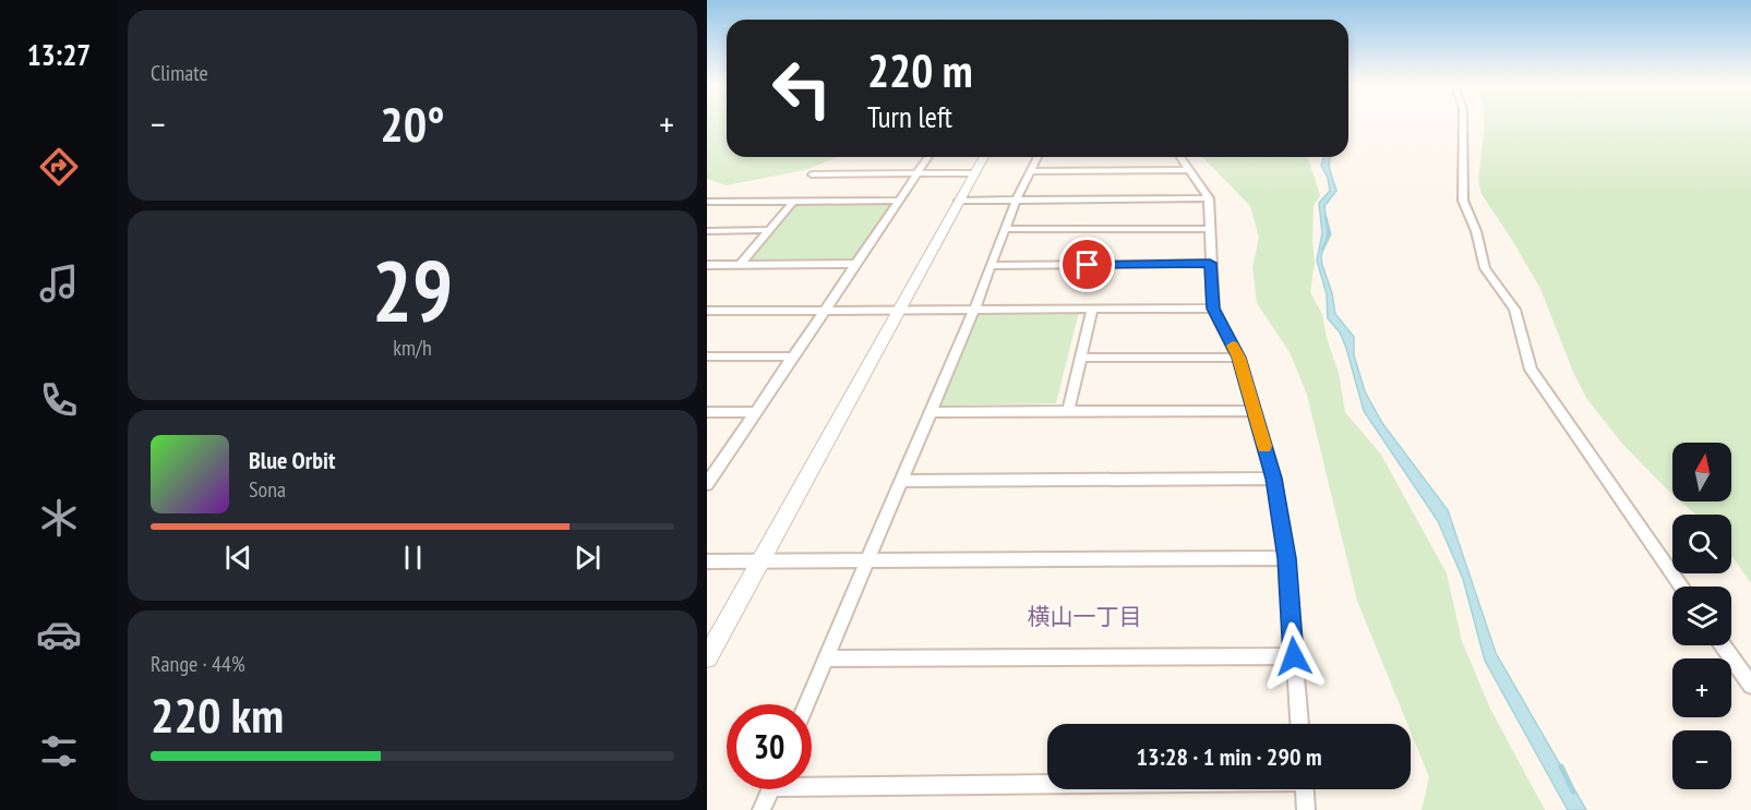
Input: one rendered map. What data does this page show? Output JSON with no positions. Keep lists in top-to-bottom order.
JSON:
{
  "districts": ["横山一丁目"],
  "north": "top",
  "page": {
    "tabs": "13:27",
    "tile": [
      "Climate",
      ["29", "km/h"],
      ["Range · 44%", "220 km"]
    ],
    "turn": ["220 m", "Turn left"],
    "heat": ["−", "20°", "+"],
    "song": ["Blue Orbit", "Sona"],
    "map_buttons": ["+", "−"],
    "limit": "30",
    "trip": "13:28 · 1 min · 290 m"
  }
}
